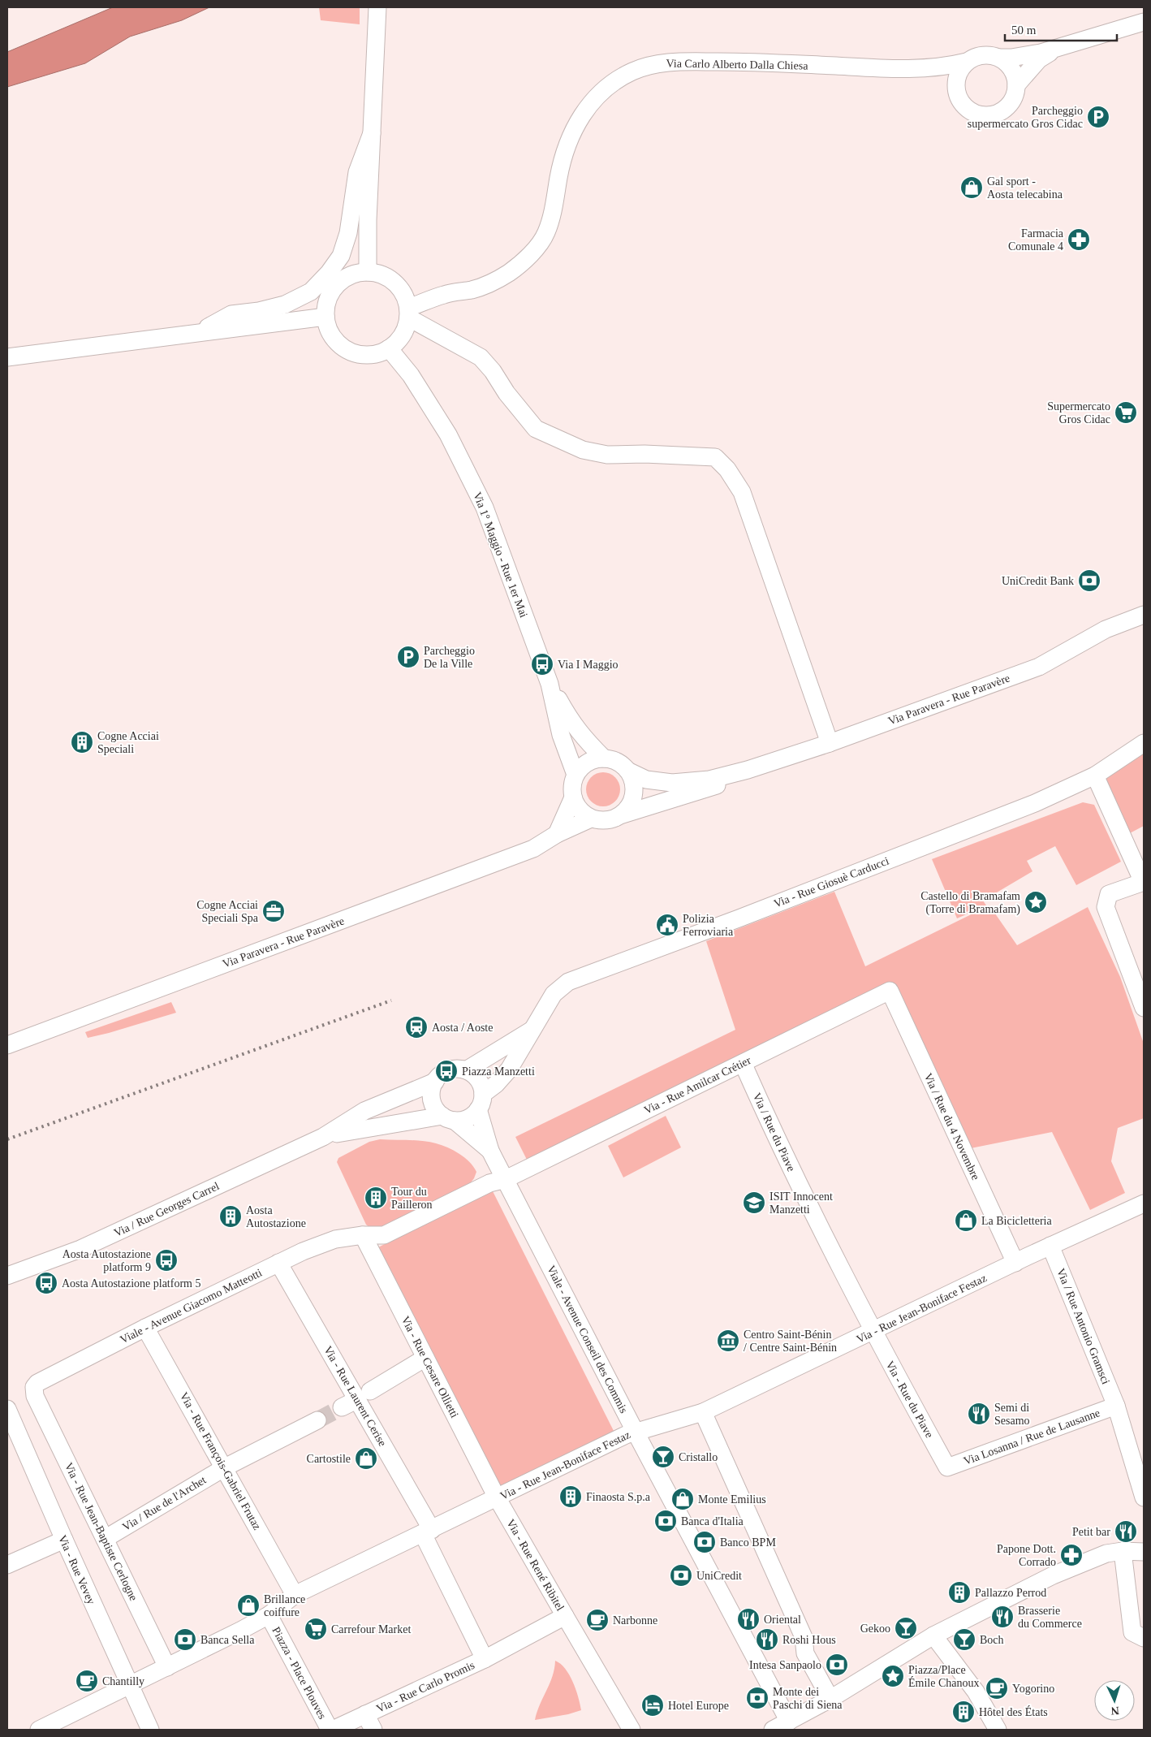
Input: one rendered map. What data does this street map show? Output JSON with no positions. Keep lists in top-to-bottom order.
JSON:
{
  "streets": {
    "street": [
      "Via Carlo Alberto Dalla Chiesa",
      "Via 1° Maggio - Rue 1er Mai",
      "Via Paravera - Rue Paravère",
      "Via - Rue Giosuè Carducci",
      "Via - Rue Amilcar Crétier",
      "Via / Rue du 4 Novembre",
      "Via / Rue du Piave",
      "Via / Rue Georges Carrel",
      "Viale - Avenue Giacomo Matteotti",
      "Via - Rue Jean-Boniface Festaz",
      "Via / Rue Antonio Gramsci",
      "Viale - Avenue Conseil des Commis",
      "Via - Rue Cesare Ollietti",
      "Via - Rue Laurent Cerise",
      "Via - Rue du Piave",
      "Via Losanna / Rue de Lausanne",
      "Via - Rue François-Gabriel Frutaz",
      "Via / Rue de l'Archet",
      "Via - Rue Jean-Baptiste Cerlogne",
      "Via - Rue René Ribitel",
      "Via - Rue Vevey",
      "Piazza - Place Plouves",
      "Via - Rue Carlo Promis"
    ]
  },
  "crossings": [
    ["Via Carlo Alberto Dalla Chiesa", "Via 1° Maggio - Rue 1er Mai"],
    ["Via 1° Maggio - Rue 1er Mai", "Via Paravera - Rue Paravère"],
    ["Via - Rue Amilcar Crétier", "Via / Rue du 4 Novembre"],
    ["Via - Rue Amilcar Crétier", "Via / Rue du Piave"],
    ["Via - Rue Amilcar Crétier", "Viale - Avenue Giacomo Matteotti"],
    ["Via - Rue Amilcar Crétier", "Viale - Avenue Conseil des Commis"],
    ["Via - Rue Amilcar Crétier", "Via - Rue Cesare Ollietti"],
    ["Via / Rue du 4 Novembre", "Via - Rue Jean-Boniface Festaz"],
    ["Via / Rue du Piave", "Via - Rue Jean-Boniface Festaz"],
    ["Via / Rue du Piave", "Via - Rue du Piave"],
    ["Viale - Avenue Giacomo Matteotti", "Via - Rue Cesare Ollietti"],
    ["Viale - Avenue Giacomo Matteotti", "Via - Rue Laurent Cerise"],
    ["Viale - Avenue Giacomo Matteotti", "Via - Rue François-Gabriel Frutaz"],
    ["Viale - Avenue Giacomo Matteotti", "Via - Rue Jean-Baptiste Cerlogne"],
    ["Via - Rue Jean-Boniface Festaz", "Via / Rue Antonio Gramsci"],
    ["Via - Rue Jean-Boniface Festaz", "Viale - Avenue Conseil des Commis"],
    ["Via - Rue Jean-Boniface Festaz", "Via - Rue Cesare Ollietti"],
    ["Via - Rue Jean-Boniface Festaz", "Via - Rue Laurent Cerise"],
    ["Via - Rue Jean-Boniface Festaz", "Via - Rue du Piave"],
    ["Via - Rue Jean-Boniface Festaz", "Via - Rue François-Gabriel Frutaz"],
    ["Via - Rue Jean-Boniface Festaz", "Via - Rue Jean-Baptiste Cerlogne"],
    ["Via - Rue Jean-Boniface Festaz", "Via - Rue René Ribitel"],
    ["Via - Rue Jean-Boniface Festaz", "Via - Rue Vevey"],
    ["Via - Rue Jean-Boniface Festaz", "Piazza - Place Plouves"],
    ["Via / Rue Antonio Gramsci", "Via Losanna / Rue de Lausanne"],
    ["Via - Rue Cesare Ollietti", "Via - Rue René Ribitel"],
    ["Via - Rue Laurent Cerise", "Via - Rue René Ribitel"],
    ["Via - Rue Laurent Cerise", "Via - Rue Carlo Promis"],
    ["Via - Rue du Piave", "Via Losanna / Rue de Lausanne"],
    ["Via - Rue François-Gabriel Frutaz", "Via / Rue de l'Archet"],
    ["Via / Rue de l'Archet", "Via - Rue Jean-Baptiste Cerlogne"],
    ["Via - Rue René Ribitel", "Via - Rue Carlo Promis"],
    ["Piazza - Place Plouves", "Via - Rue Carlo Promis"]
  ],
  "places": {
    "parking": ["Parcheggio supermercato Gros Cidac", "Parcheggio De la Ville"],
    "shop": [
      "Gal sport - Aosta telecabina",
      "La Bicicletteria",
      "Cartostile",
      "Monte Emilius",
      "Brillance coiffure"
    ],
    "pharmacy": ["Farmacia Comunale 4", "Papone Dott. Corrado"],
    "supermarket": ["Supermercato Gros Cidac", "Carrefour Market"],
    "bank": [
      "UniCredit Bank",
      "Banca d'Italia",
      "Banco BPM",
      "UniCredit",
      "Banca Sella",
      "Intesa Sanpaolo",
      "Monte dei Paschi di Siena"
    ],
    "bus stop": [
      "Via I Maggio",
      "Piazza Manzetti",
      "Aosta Autostazione platform 9",
      "Aosta Autostazione platform 5"
    ],
    "building": [
      "Cogne Acciai Speciali",
      "Tour du Pailleron",
      "Aosta Autostazione",
      "Finaosta S.p.a",
      "Pallazzo Perrod",
      "Hôtel des États"
    ],
    "place": ["Castello di Bramafam (Torre di Bramafam)", "Piazza/Place Émile Chanoux"],
    "office": ["Cogne Acciai Speciali Spa"],
    "public building": ["Polizia Ferroviaria"],
    "station": ["Aosta / Aoste"],
    "school or university": ["ISIT Innocent Manzetti"],
    "museum": ["Centro Saint-Bénin / Centre Saint-Bénin"],
    "restaurant": [
      "Semi di Sesamo",
      "Petit bar",
      "Brasserie du Commerce",
      "Oriental",
      "Roshi Hous"
    ],
    "bar": ["Cristallo", "Gekoo", "Boch"],
    "cafe": ["Narbonne", "Chantilly", "Yogorino"],
    "hotel": ["Hotel Europe"]
  },
  "scale_bar": "50 m",
  "north": "bottom"
}
